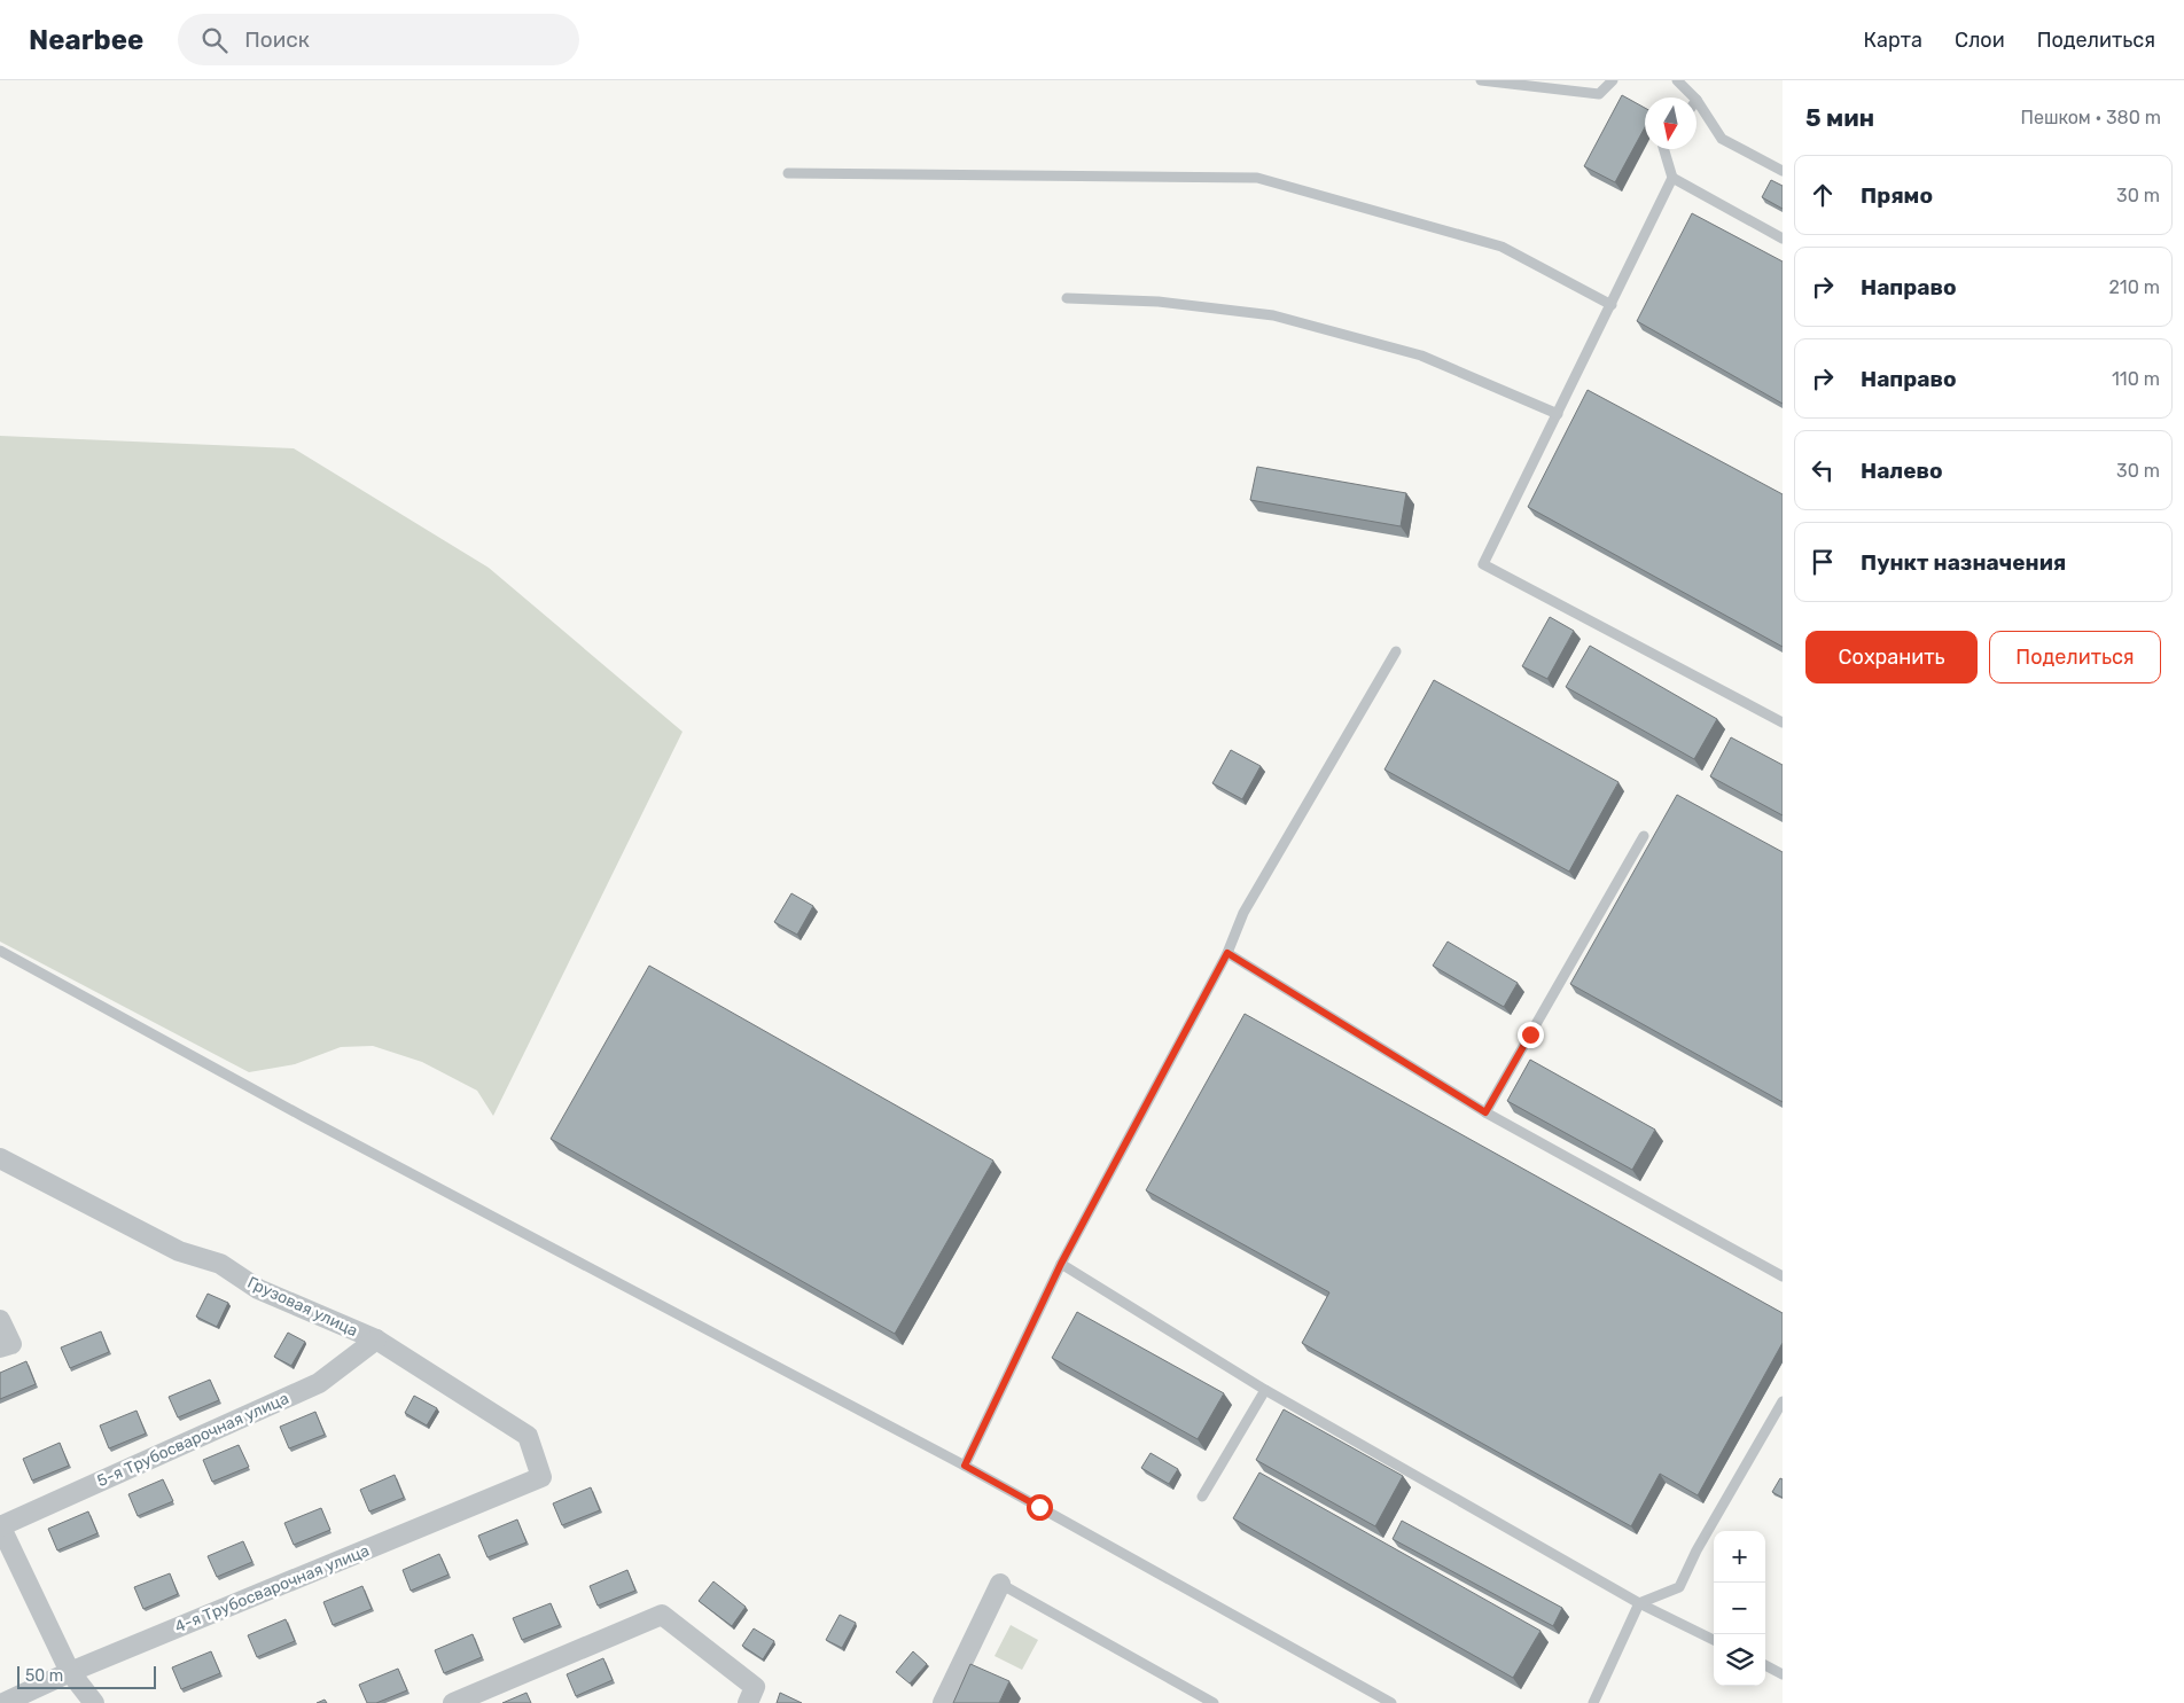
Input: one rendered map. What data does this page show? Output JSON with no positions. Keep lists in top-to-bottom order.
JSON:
{
  "streets": {
    "street": ["Грузовая улица", "5-я Трубосварочная улица", "4-я Трубосварочная улица"]
  },
  "crossings": [
    ["Грузовая улица", "5-я Трубосварочная улица"],
    ["Грузовая улица", "4-я Трубосварочная улица"]
  ],
  "scale_bar": "50 m",
  "north": "bottom",
  "page": {
    "header": "Nearbee",
    "search": "Поиск",
    "nav": ["Карта", "Слои", "Поделиться"],
    "heading": ["5 мин", "Пешком · 380 m"],
    "list": [
      ["Прямо", "30 m"],
      ["Направо", "210 m"],
      ["Направо", "110 m"],
      ["Налево", "30 m"],
      "Пункт назначения"
    ],
    "buttons": ["Сохранить", "Поделиться"],
    "map_buttons": ["+", "−"],
    "scale": "50 m"
  }
}
